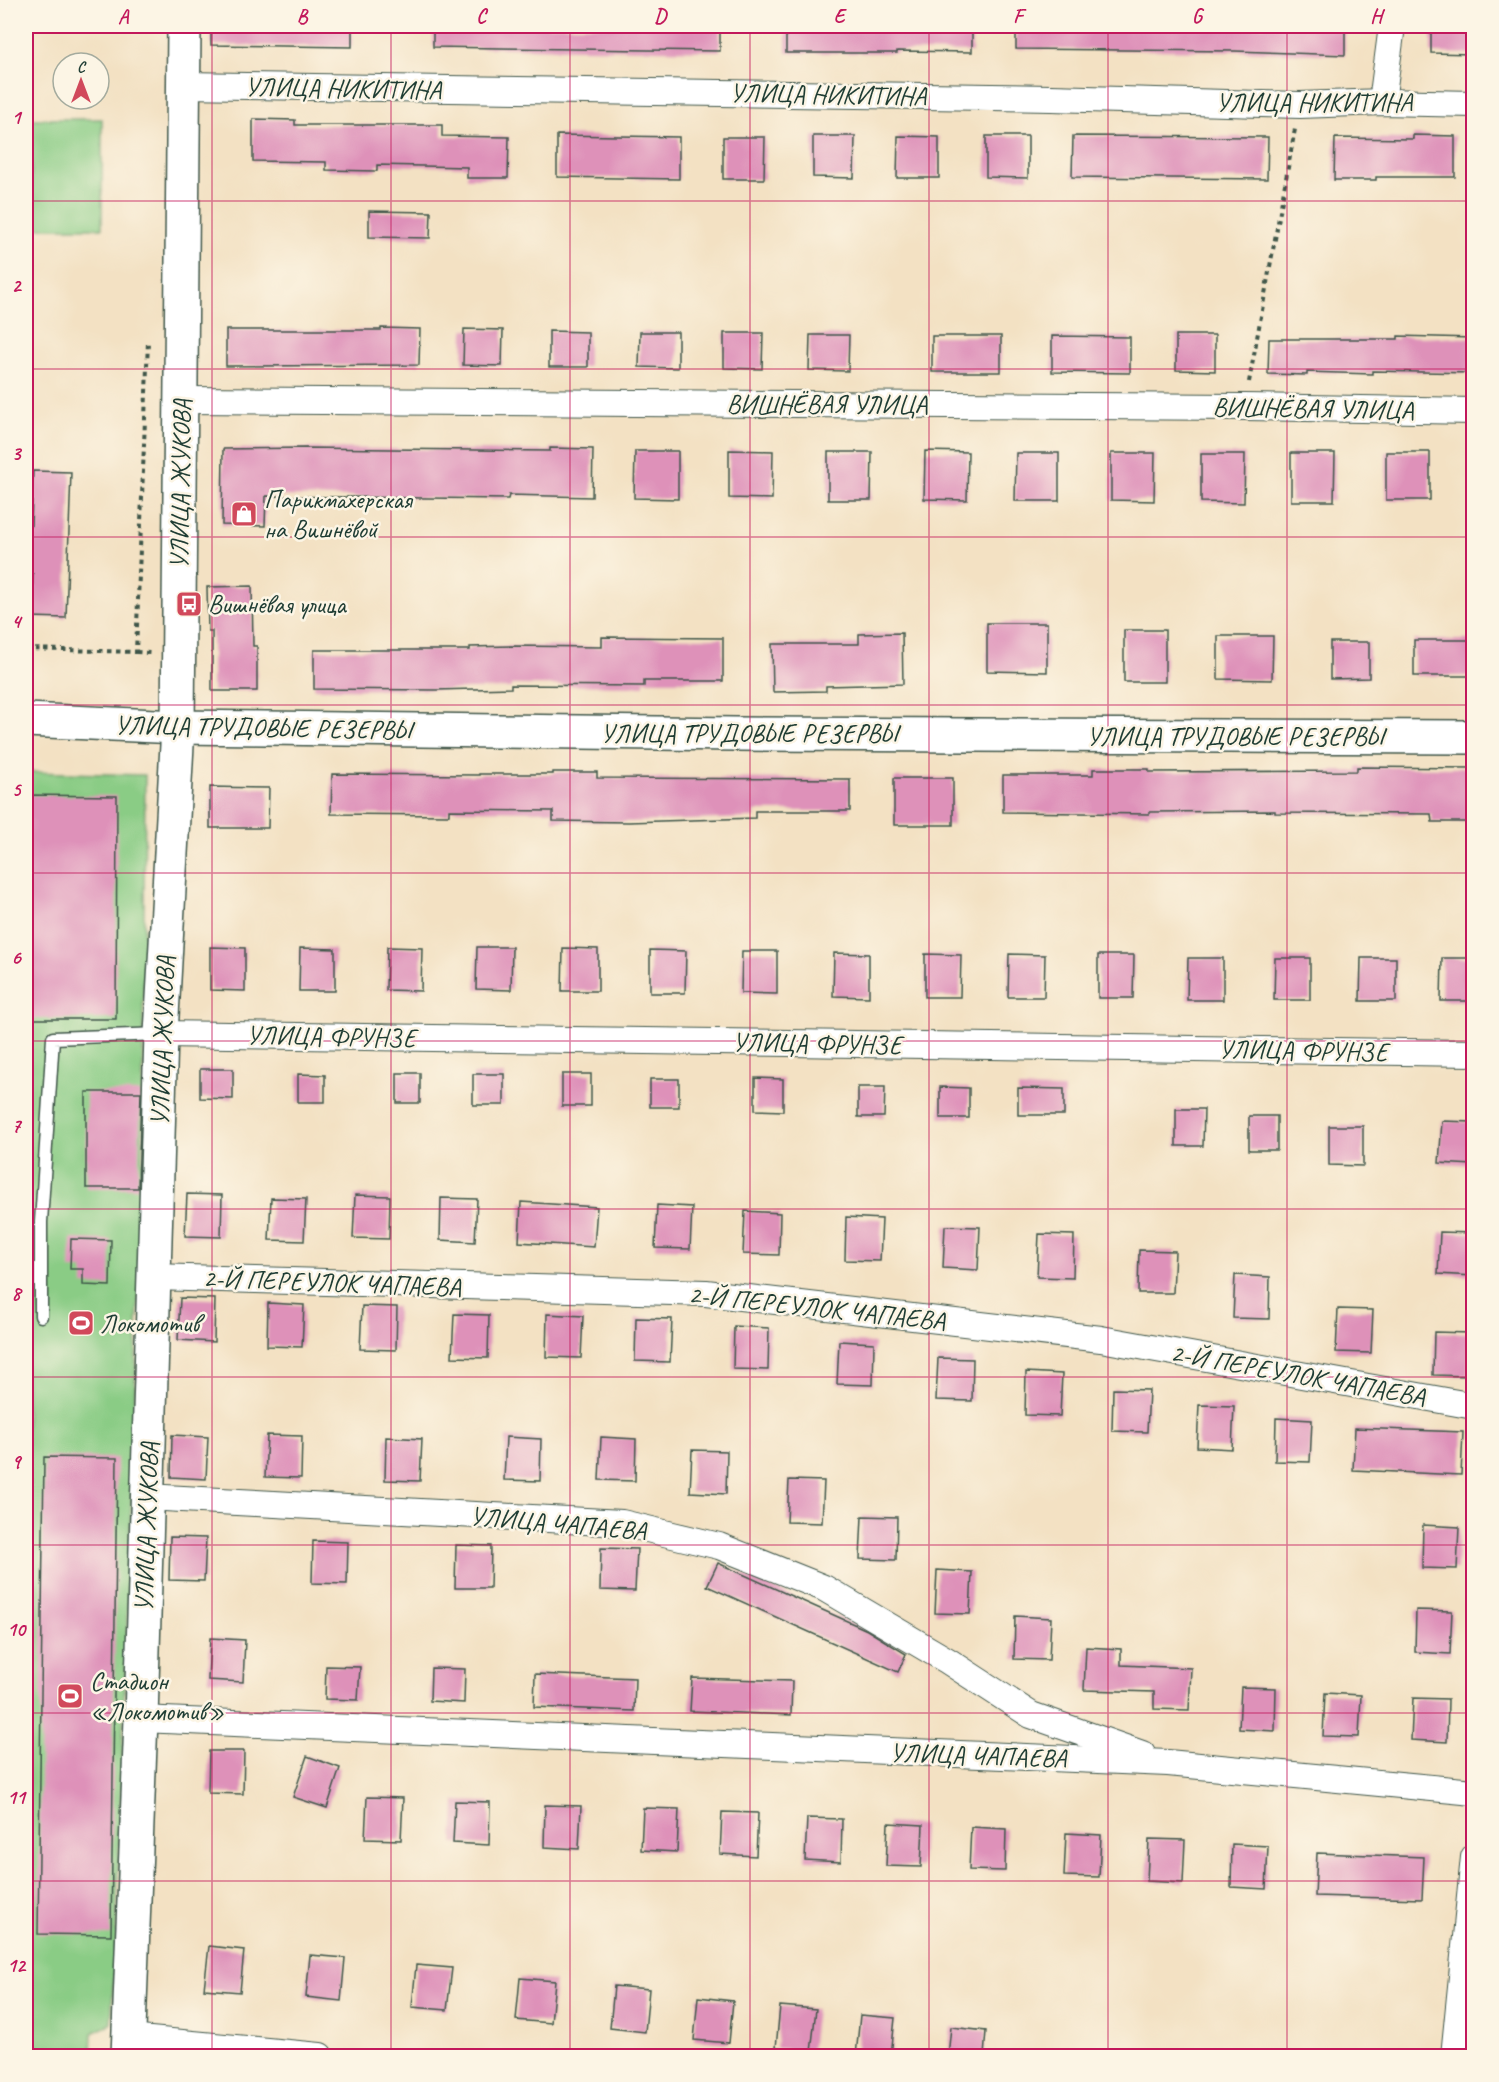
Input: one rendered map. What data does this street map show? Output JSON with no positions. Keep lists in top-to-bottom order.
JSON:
{
  "streets": {
    "street": [
      "УЛИЦА НИКИТИНА",
      "ВИШНЁВАЯ УЛИЦА",
      "УЛИЦА ЖУКОВА",
      "УЛИЦА ТРУДОВЫЕ РЕЗЕРВЫ",
      "УЛИЦА ФРУНЗЕ",
      "2-Й ПЕРЕУЛОК ЧАПАЕВА",
      "УЛИЦА ЧАПАЕВА"
    ]
  },
  "crossings": [
    ["УЛИЦА НИКИТИНА", "УЛИЦА ЖУКОВА"],
    ["ВИШНЁВАЯ УЛИЦА", "УЛИЦА ЖУКОВА"],
    ["УЛИЦА ЖУКОВА", "УЛИЦА ТРУДОВЫЕ РЕЗЕРВЫ"],
    ["УЛИЦА ЖУКОВА", "УЛИЦА ФРУНЗЕ"],
    ["УЛИЦА ЖУКОВА", "2-Й ПЕРЕУЛОК ЧАПАЕВА"],
    ["УЛИЦА ЖУКОВА", "УЛИЦА ЧАПАЕВА"]
  ],
  "places": {
    "shop": ["Парикмахерская на Вишнёвой"],
    "bus stop": ["Вишнёвая улица"],
    "sports": ["Локомотив", "Стадион «Локомотив»"]
  },
  "north": "top",
  "grid": {
    "columns": [
      "A",
      "B",
      "C",
      "D",
      "E",
      "F",
      "G",
      "H"
    ],
    "rows": [
      "1",
      "2",
      "3",
      "4",
      "5",
      "6",
      "7",
      "8",
      "9",
      "10",
      "11",
      "12"
    ]
  }
}
